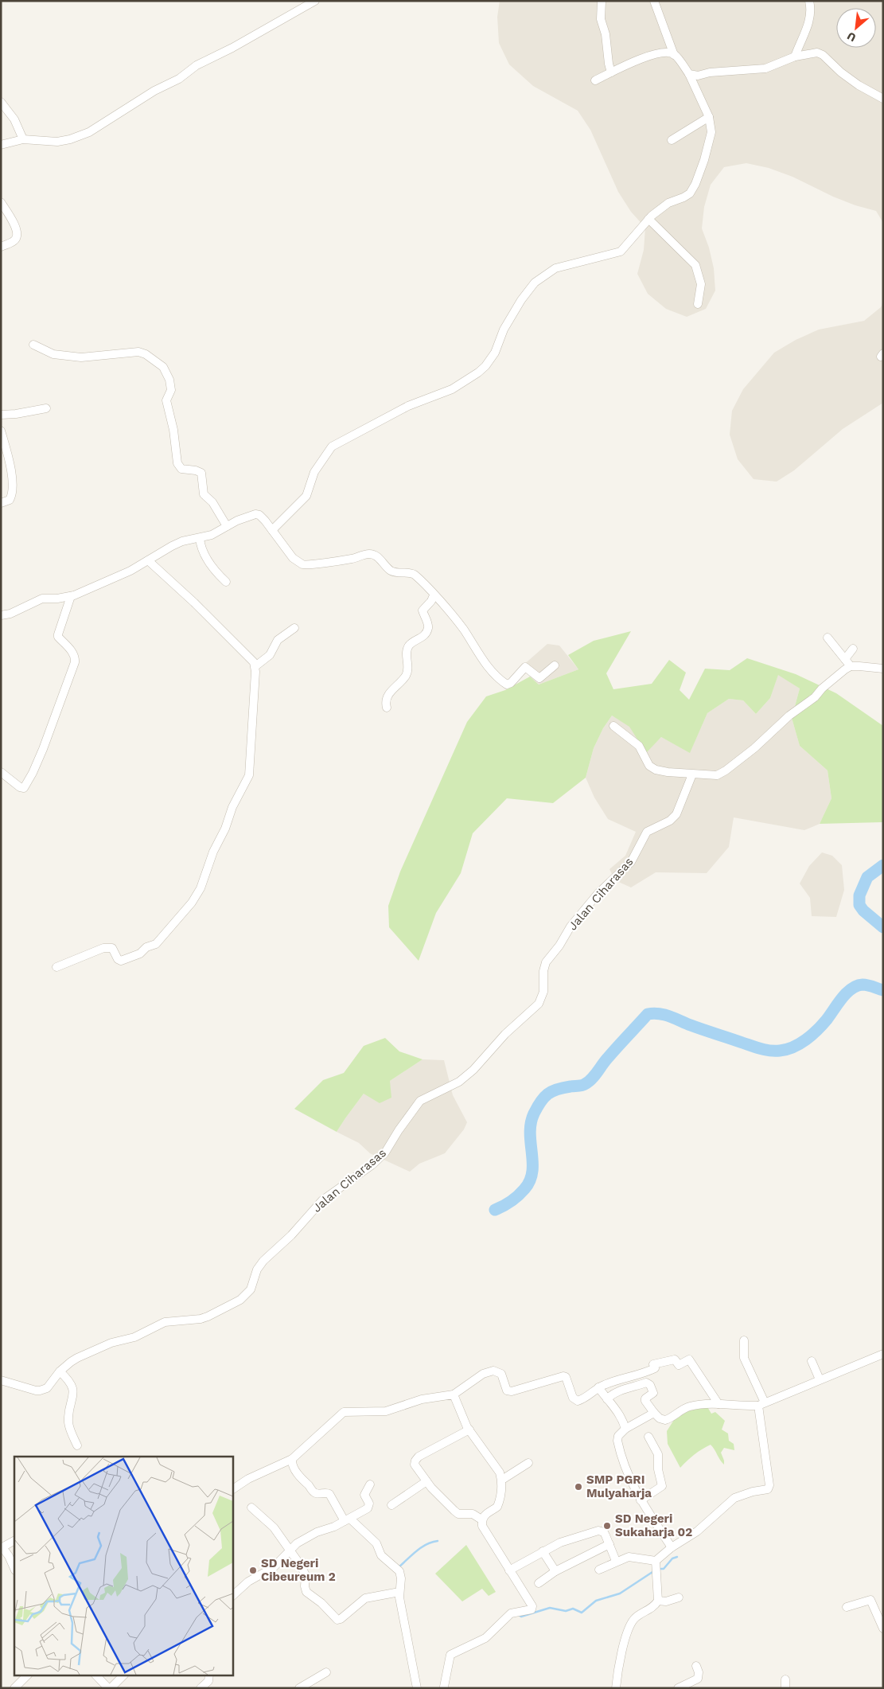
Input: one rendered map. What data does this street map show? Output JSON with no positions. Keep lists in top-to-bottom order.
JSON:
{
  "streets": {
    "street": ["Jalan Ciharasas"]
  },
  "places": ["SMP PGRI Mulyaharja", "SD Negeri Sukaharja 02", "SD Negeri Cibeureum 2"],
  "north": "bottom left"
}
